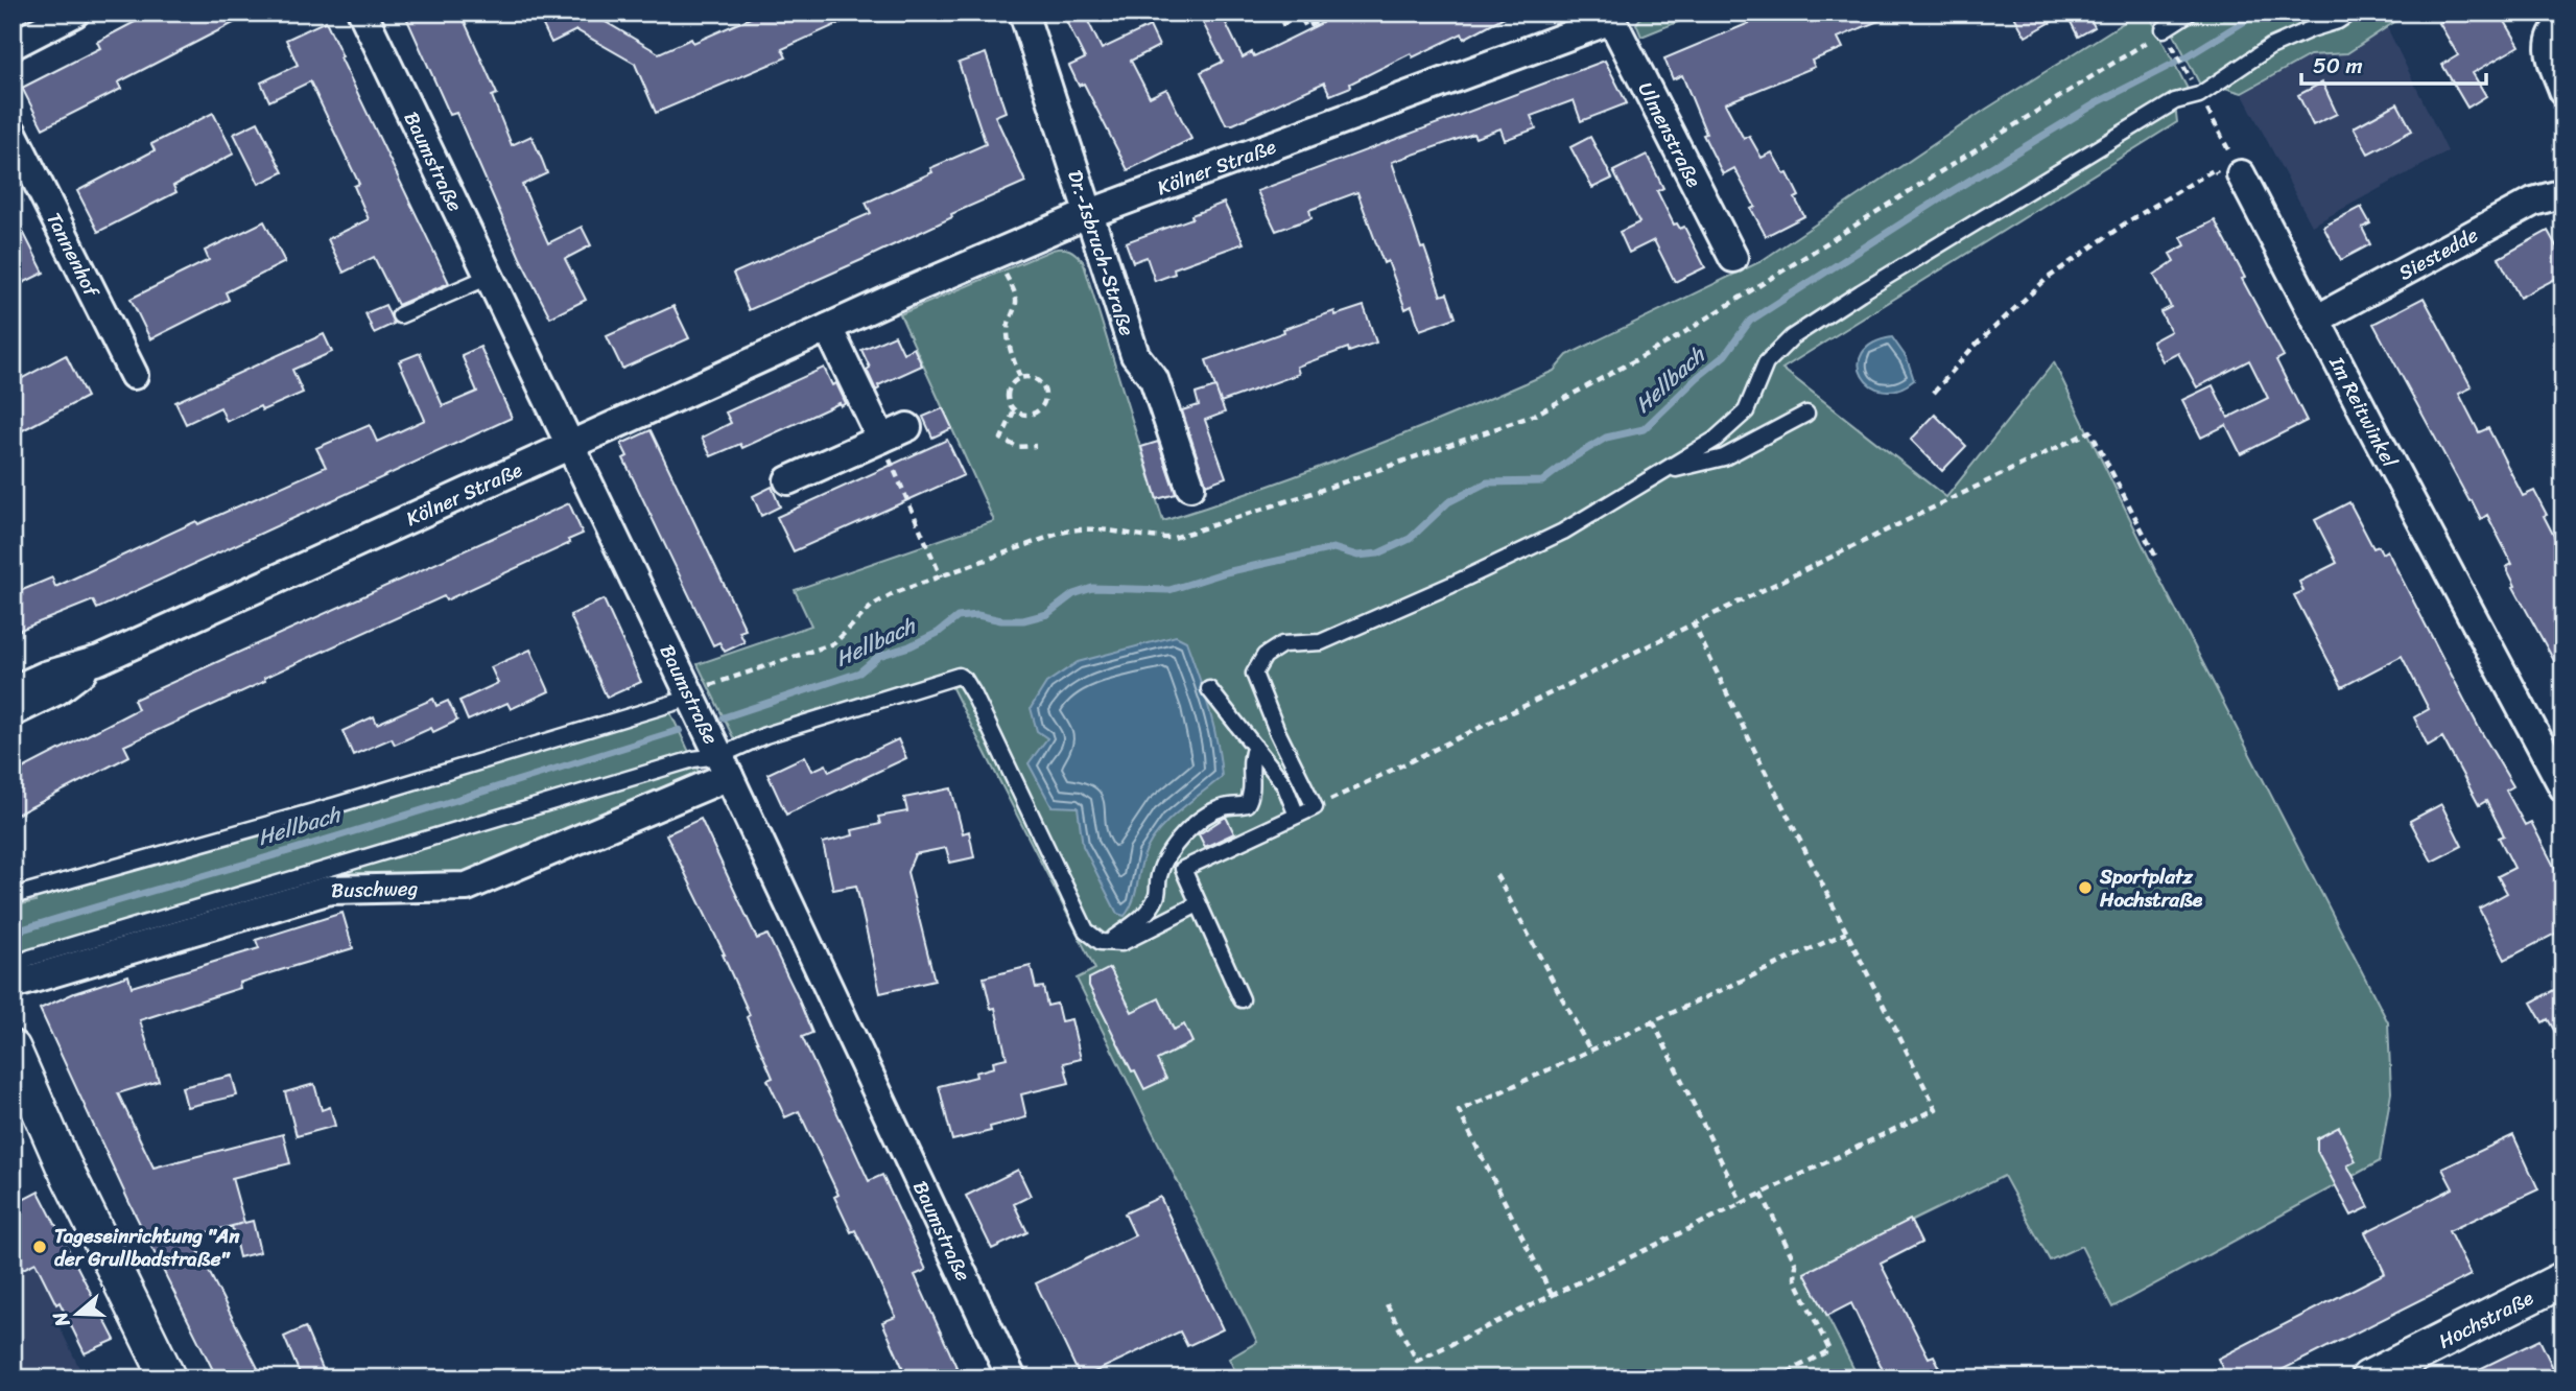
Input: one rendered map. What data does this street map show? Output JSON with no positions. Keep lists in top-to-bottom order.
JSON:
{
  "streets": {
    "street": [
      "Ulmenstraße",
      "Baumstraße",
      "Kölner Straße",
      "Dr.-Isbruch-Straße",
      "Siestedde",
      "Tannenhof",
      "Im Reitwinkel",
      "Buschweg",
      "Hochstraße"
    ]
  },
  "crossings": [
    ["Ulmenstraße", "Kölner Straße"],
    ["Baumstraße", "Kölner Straße"],
    ["Baumstraße", "Buschweg"],
    ["Kölner Straße", "Dr.-Isbruch-Straße"],
    ["Siestedde", "Im Reitwinkel"]
  ],
  "water": ["Hellbach"],
  "places": ["Sportplatz Hochstraße", "Tageseinrichtung \"An der Grullbadstraße\""],
  "scale_bar": "50 m",
  "north": "left"
}
